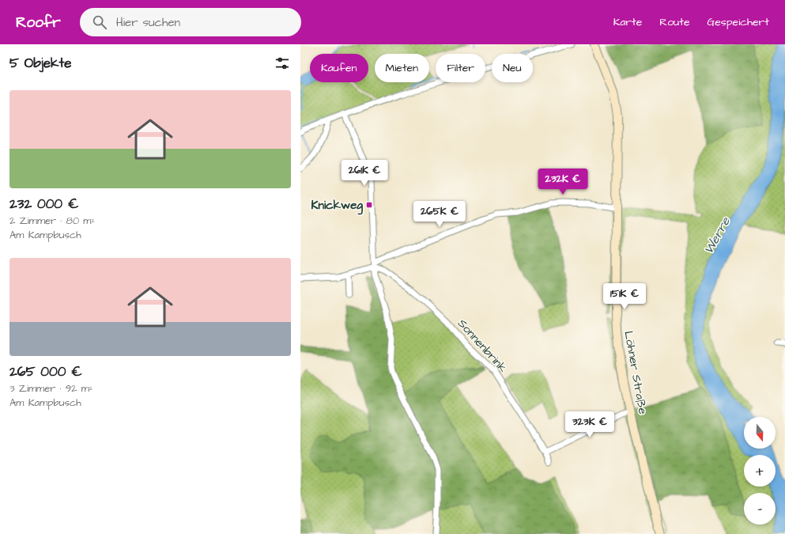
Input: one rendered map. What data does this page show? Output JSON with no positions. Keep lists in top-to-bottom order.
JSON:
{
  "streets": {
    "main road": ["Löhner Straße"],
    "street": ["Sonnenbrink"]
  },
  "water": ["Werre"],
  "places": {
    "transit": ["Knickweg"]
  },
  "north": "bottom",
  "page": {
    "header": "Roofr",
    "search": "Hier suchen",
    "nav": ["Karte", "Route", "Gespeichert"],
    "heading": "5 Objekte",
    "chip": [
      "Kaufen",
      "Mieten",
      "Filter",
      "Neu"
    ],
    "list": [
      {
        "name": "232 000 €",
        "note": "2 Zimmer · 80 m² · Am Kampbusch"
      },
      {
        "name": "265 000 €",
        "note": "3 Zimmer · 92 m² · Am Kampbusch"
      }
    ],
    "price": [
      "261K €",
      "232K €",
      "265K €",
      "151K €",
      "323K €"
    ],
    "map_buttons": ["+", "−"]
  }
}
